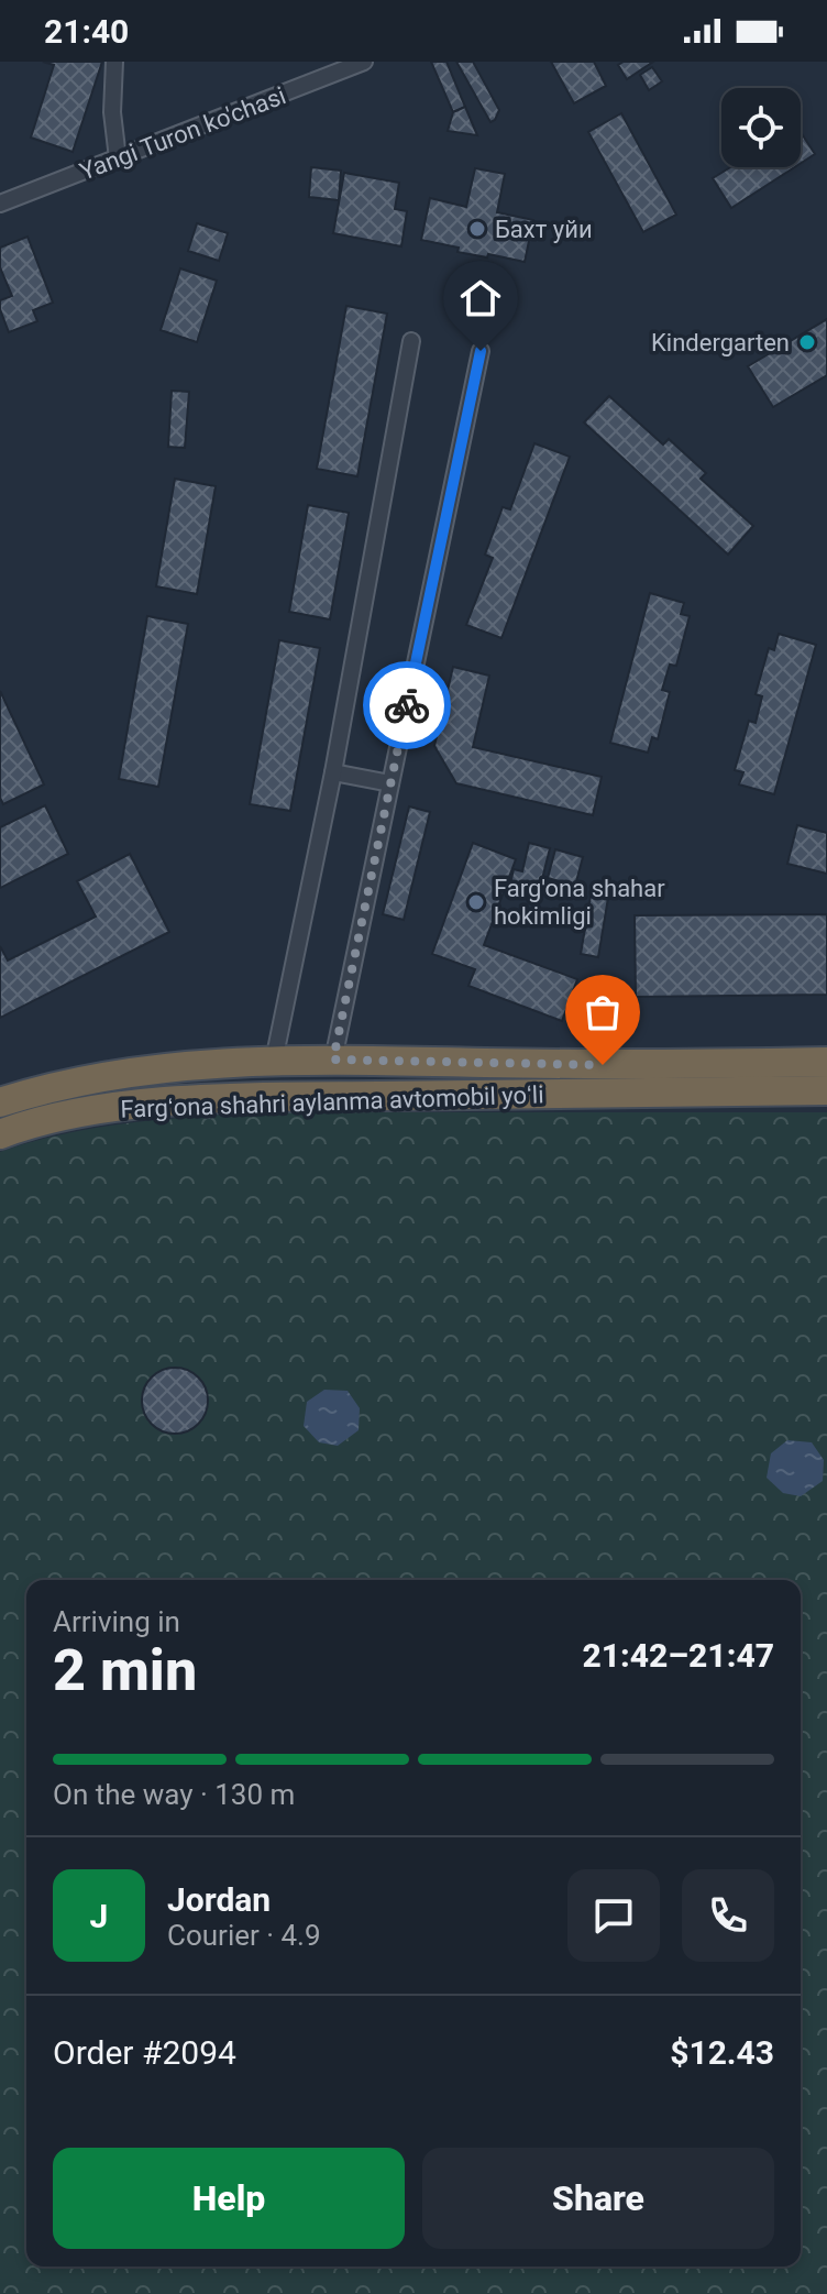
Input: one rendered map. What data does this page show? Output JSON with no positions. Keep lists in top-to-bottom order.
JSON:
{
  "streets": {
    "highway": ["Fargʻona shahri aylanma avtomobil yoʻli"],
    "street": ["Yangi Turon ko'chasi"]
  },
  "places": ["Бахт уйи", "Kindergarten", "Farg'ona shahar hokimligi"],
  "page": {
    "status": "21:40",
    "heading": ["2 min", "Arriving in", "21:42–21:47"],
    "panel": [
      "Jordan",
      "Courier · 4.9",
      "Order #2094",
      "$12.43"
    ],
    "bar": "On the way · 130 m",
    "round": "J",
    "buttons": ["Help", "Share"]
  }
}
